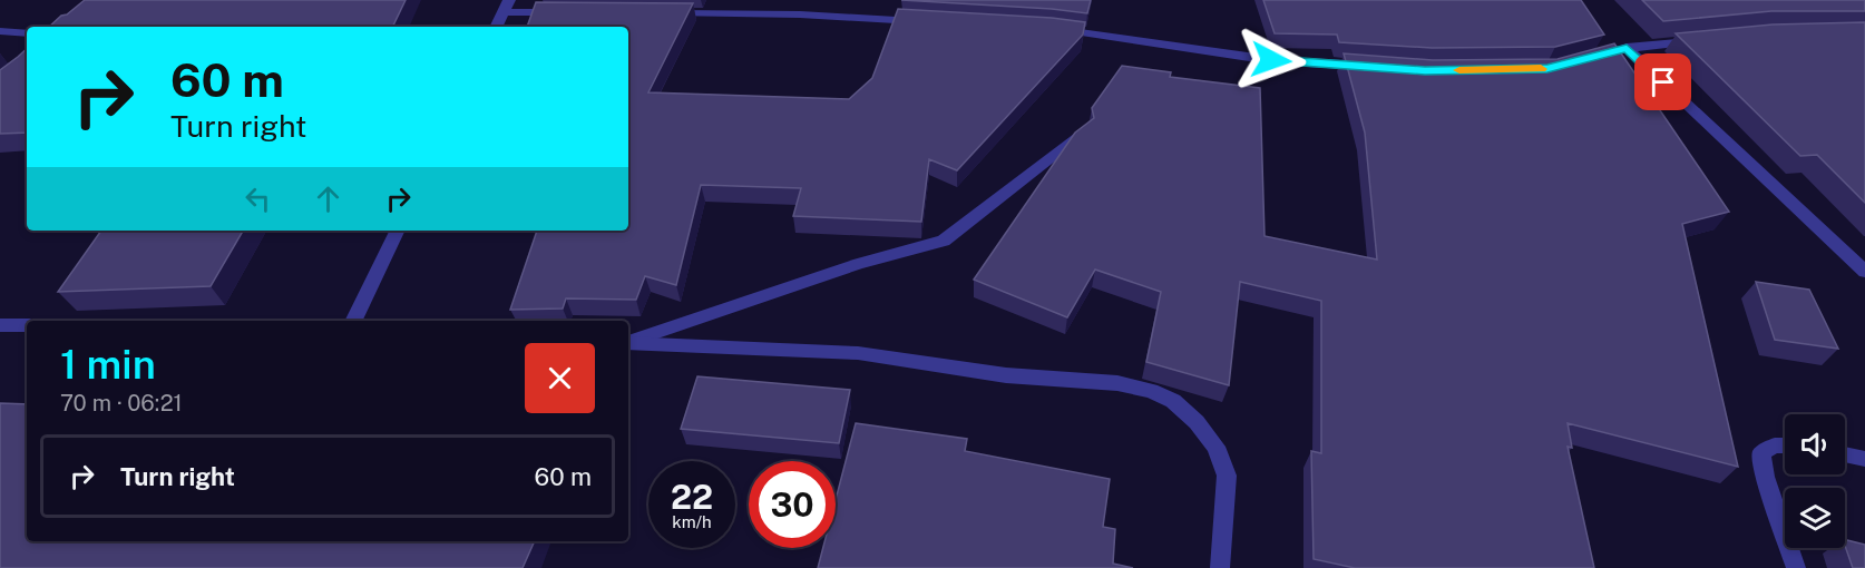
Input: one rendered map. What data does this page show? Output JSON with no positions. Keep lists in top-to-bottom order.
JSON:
{
  "page": {
    "turn": ["60 m", "Turn right"],
    "heading": ["1 min", "70 m · 06:21"],
    "list": [
      {
        "name": "Turn right",
        "value": "60 m"
      }
    ],
    "speed": "22 km/h",
    "limit": "30"
  }
}
